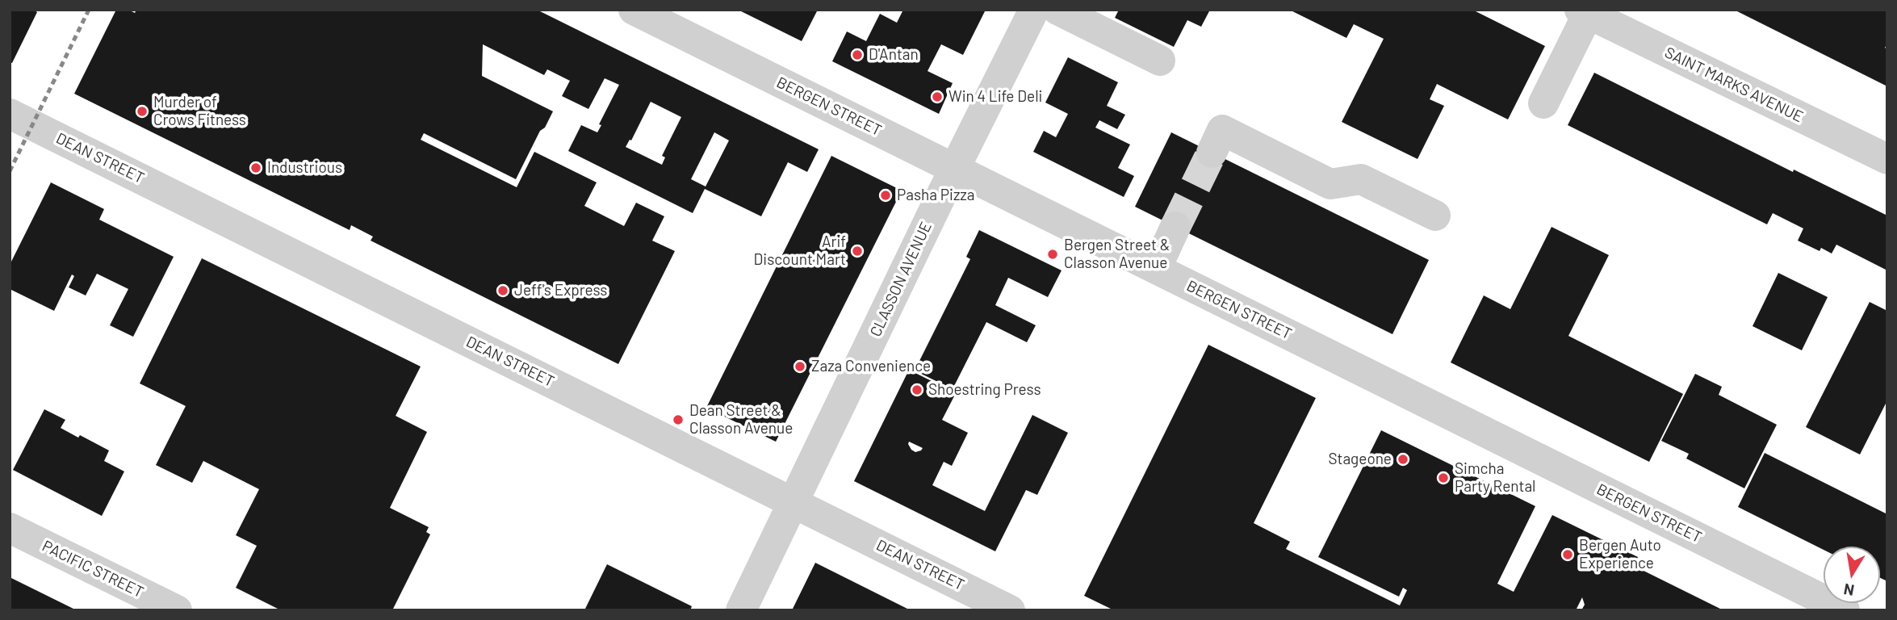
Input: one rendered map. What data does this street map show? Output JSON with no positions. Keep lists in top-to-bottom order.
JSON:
{
  "streets": {
    "street": [
      "SAINT MARKS AVENUE",
      "BERGEN STREET",
      "DEAN STREET",
      "CLASSON AVENUE",
      "PACIFIC STREET"
    ]
  },
  "crossings": [
    ["BERGEN STREET", "CLASSON AVENUE"],
    ["DEAN STREET", "CLASSON AVENUE"]
  ],
  "places": [
    "D'Antan",
    "Win 4 Life Deli",
    "Murder of Crows Fitness",
    "Industrious",
    "Pasha Pizza",
    "Arif Discount Mart",
    "Bergen Street & Classon Avenue",
    "Jeff's Express",
    "Zaza Convenience",
    "Shoestring Press",
    "Dean Street & Classon Avenue",
    "Stageone",
    "Simcha Party Rental",
    "Bergen Auto Experience"
  ],
  "north": "bottom"
}
